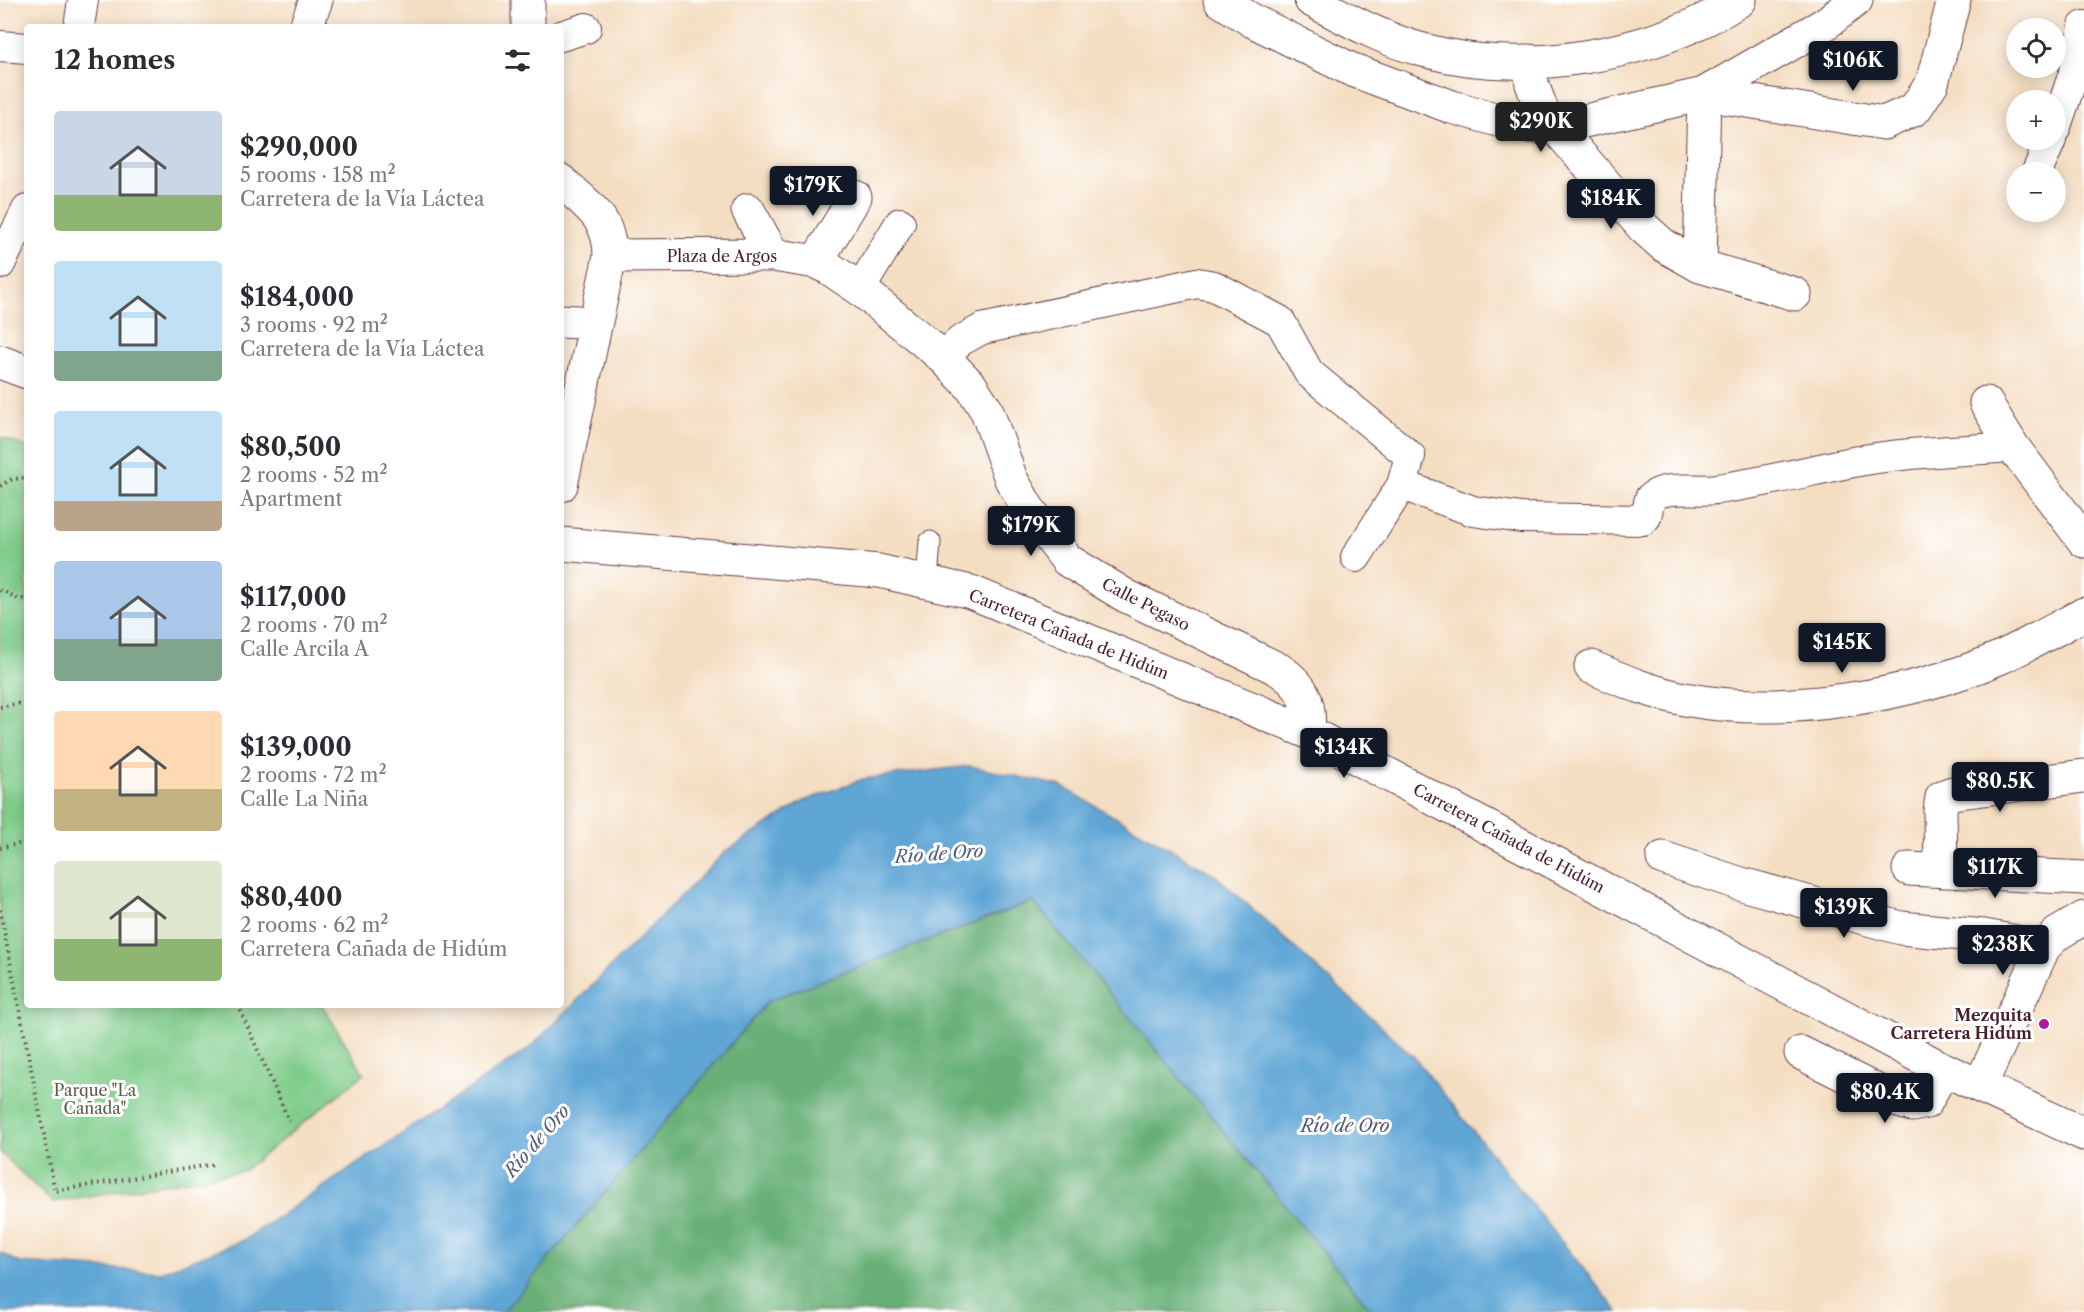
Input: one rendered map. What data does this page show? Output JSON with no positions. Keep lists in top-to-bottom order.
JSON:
{
  "streets": {
    "street": ["Plaza de Argos", "Calle Pegaso", "Carretera Cañada de Hidúm"]
  },
  "crossings": [
    ["Plaza de Argos", "Calle Pegaso"],
    ["Calle Pegaso", "Carretera Cañada de Hidúm"]
  ],
  "water": ["Río de Oro"],
  "parks": ["Parque \"La Cañada\""],
  "places": ["Mezquita Carretera Hidúm"],
  "page": {
    "map_buttons": ["+", "−"],
    "heading": "12 homes",
    "price": [
      "$106K",
      "$290K",
      "$179K",
      "$184K",
      "$179K",
      "$145K",
      "$134K",
      "$80.5K",
      "$117K",
      "$139K",
      "$238K",
      "$80.4K"
    ],
    "list": [
      {
        "name": "$290,000",
        "note": "5 rooms · 158 m² · Carretera de la Vía Láctea"
      },
      {
        "name": "$184,000",
        "note": "3 rooms · 92 m² · Carretera de la Vía Láctea"
      },
      {
        "name": "$80,500",
        "note": "2 rooms · 52 m² · Apartment"
      },
      {
        "name": "$117,000",
        "note": "2 rooms · 70 m² · Calle Arcila A"
      },
      {
        "name": "$139,000",
        "note": "2 rooms · 72 m² · Calle La Niña"
      },
      {
        "name": "$80,400",
        "note": "2 rooms · 62 m² · Carretera Cañada de Hidúm"
      }
    ]
  }
}
